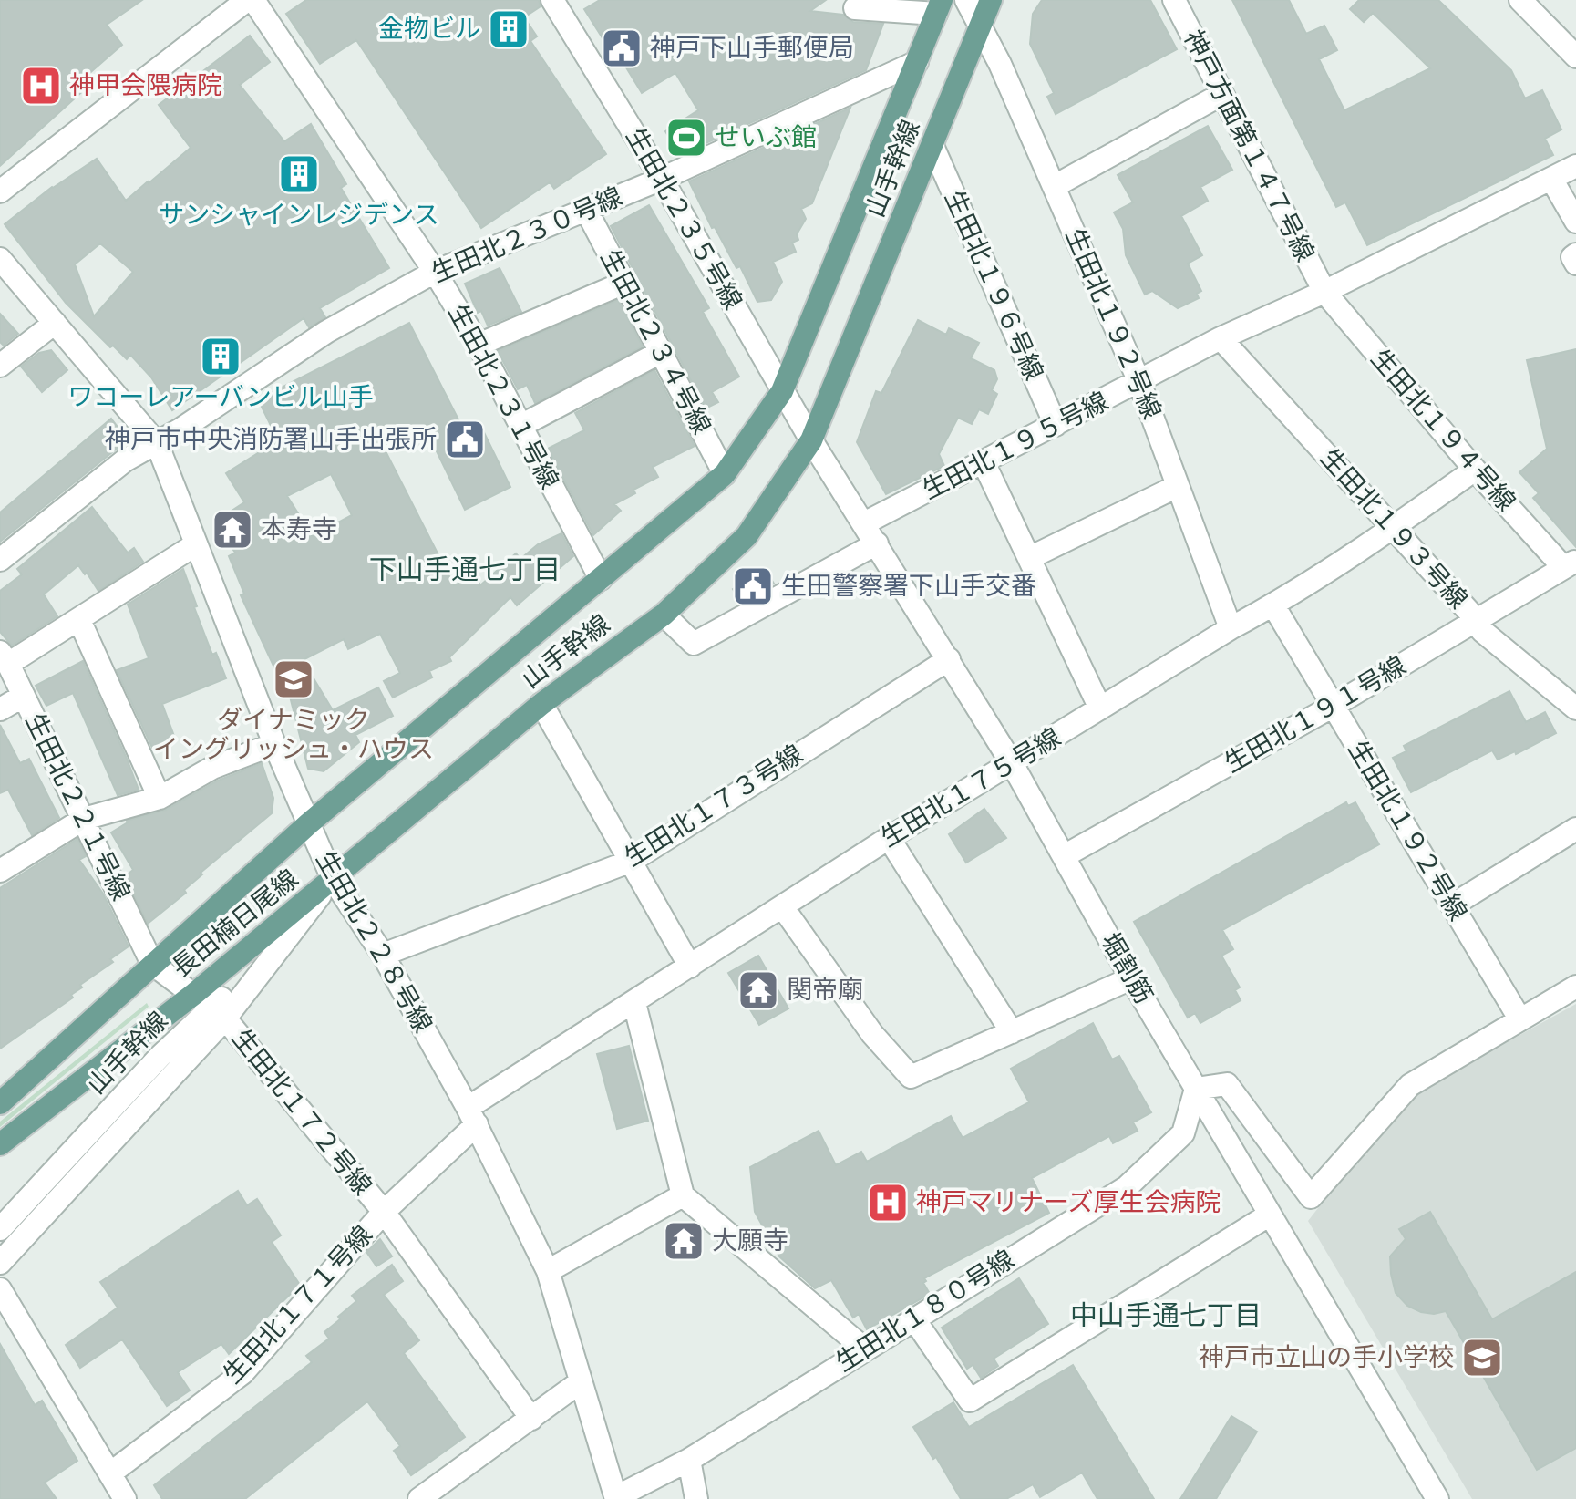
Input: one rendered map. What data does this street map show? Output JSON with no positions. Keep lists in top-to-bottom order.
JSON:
{
  "streets": {
    "main road": ["山手幹線", "長田楠日尾線"],
    "street": [
      "神戸方面第１４７号線",
      "生田北２３５号線",
      "生田北２３０号線",
      "生田北１９６号線",
      "生田北１９２号線",
      "生田北２３４号線",
      "生田北２３１号線",
      "生田北１９４号線",
      "生田北１９５号線",
      "生田北１９３号線",
      "生田北１９１号線",
      "生田北１７５号線",
      "生田北１７３号線",
      "生田北２２１号線",
      "生田北２２８号線",
      "堀割筋",
      "生田北１７２号線",
      "生田北１７１号線",
      "生田北１８０号線"
    ]
  },
  "crossings": [
    ["神戸方面第１４７号線", "生田北１９４号線"],
    ["神戸方面第１４７号線", "生田北１９５号線"],
    ["山手幹線", "生田北２３５号線"],
    ["山手幹線", "生田北２３０号線"],
    ["山手幹線", "生田北１９６号線"],
    ["山手幹線", "生田北１９２号線"],
    ["山手幹線", "生田北２３４号線"],
    ["山手幹線", "生田北２３１号線"],
    ["山手幹線", "生田北２２１号線"],
    ["山手幹線", "長田楠日尾線"],
    ["山手幹線", "生田北２２８号線"],
    ["山手幹線", "堀割筋"],
    ["山手幹線", "生田北１７２号線"],
    ["生田北２３５号線", "生田北２３０号線"],
    ["生田北２３５号線", "堀割筋"],
    ["生田北２３０号線", "生田北２３４号線"],
    ["生田北２３０号線", "生田北２３１号線"],
    ["生田北２３０号線", "生田北２２８号線"],
    ["生田北１９６号線", "生田北１９５号線"],
    ["生田北１９２号線", "生田北１９５号線"],
    ["生田北１９２号線", "生田北１９１号線"],
    ["生田北１９２号線", "生田北１７５号線"],
    ["生田北１９４号線", "生田北１９５号線"],
    ["生田北１９４号線", "生田北１９１号線"],
    ["生田北１９４号線", "生田北１７５号線"],
    ["生田北１９５号線", "生田北１９３号線"],
    ["生田北１９５号線", "堀割筋"],
    ["生田北１９３号線", "生田北１９１号線"],
    ["生田北１９３号線", "生田北１７５号線"],
    ["生田北１９１号線", "堀割筋"],
    ["生田北１７５号線", "生田北２２８号線"],
    ["生田北１７５号線", "堀割筋"],
    ["生田北１７５号線", "生田北１７１号線"],
    ["生田北１７３号線", "生田北２２８号線"],
    ["生田北１７３号線", "堀割筋"],
    ["生田北２２１号線", "生田北１７２号線"],
    ["長田楠日尾線", "生田北２２８号線"],
    ["長田楠日尾線", "生田北１７２号線"],
    ["生田北２２８号線", "生田北１７１号線"],
    ["生田北２２８号線", "生田北１８０号線"],
    ["堀割筋", "生田北１８０号線"],
    ["生田北１７２号線", "生田北１７１号線"]
  ],
  "districts": ["下山手通七丁目", "中山手通七丁目"],
  "places": {
    "building": ["金物ビル", "サンシャインレジデンス", "ワコーレアーバンビル山手"],
    "public building": ["神戸下山手郵便局", "神戸市中央消防署山手出張所", "生田警察署下山手交番"],
    "hospital": ["神甲会隈病院", "神戸マリナーズ厚生会病院"],
    "sports": ["せいぶ館"],
    "temple": ["本寿寺", "関帝廟", "大願寺"],
    "school or university": ["ダイナミック イングリッシュ・ハウス", "神戸市立山の手小学校"]
  }
}
